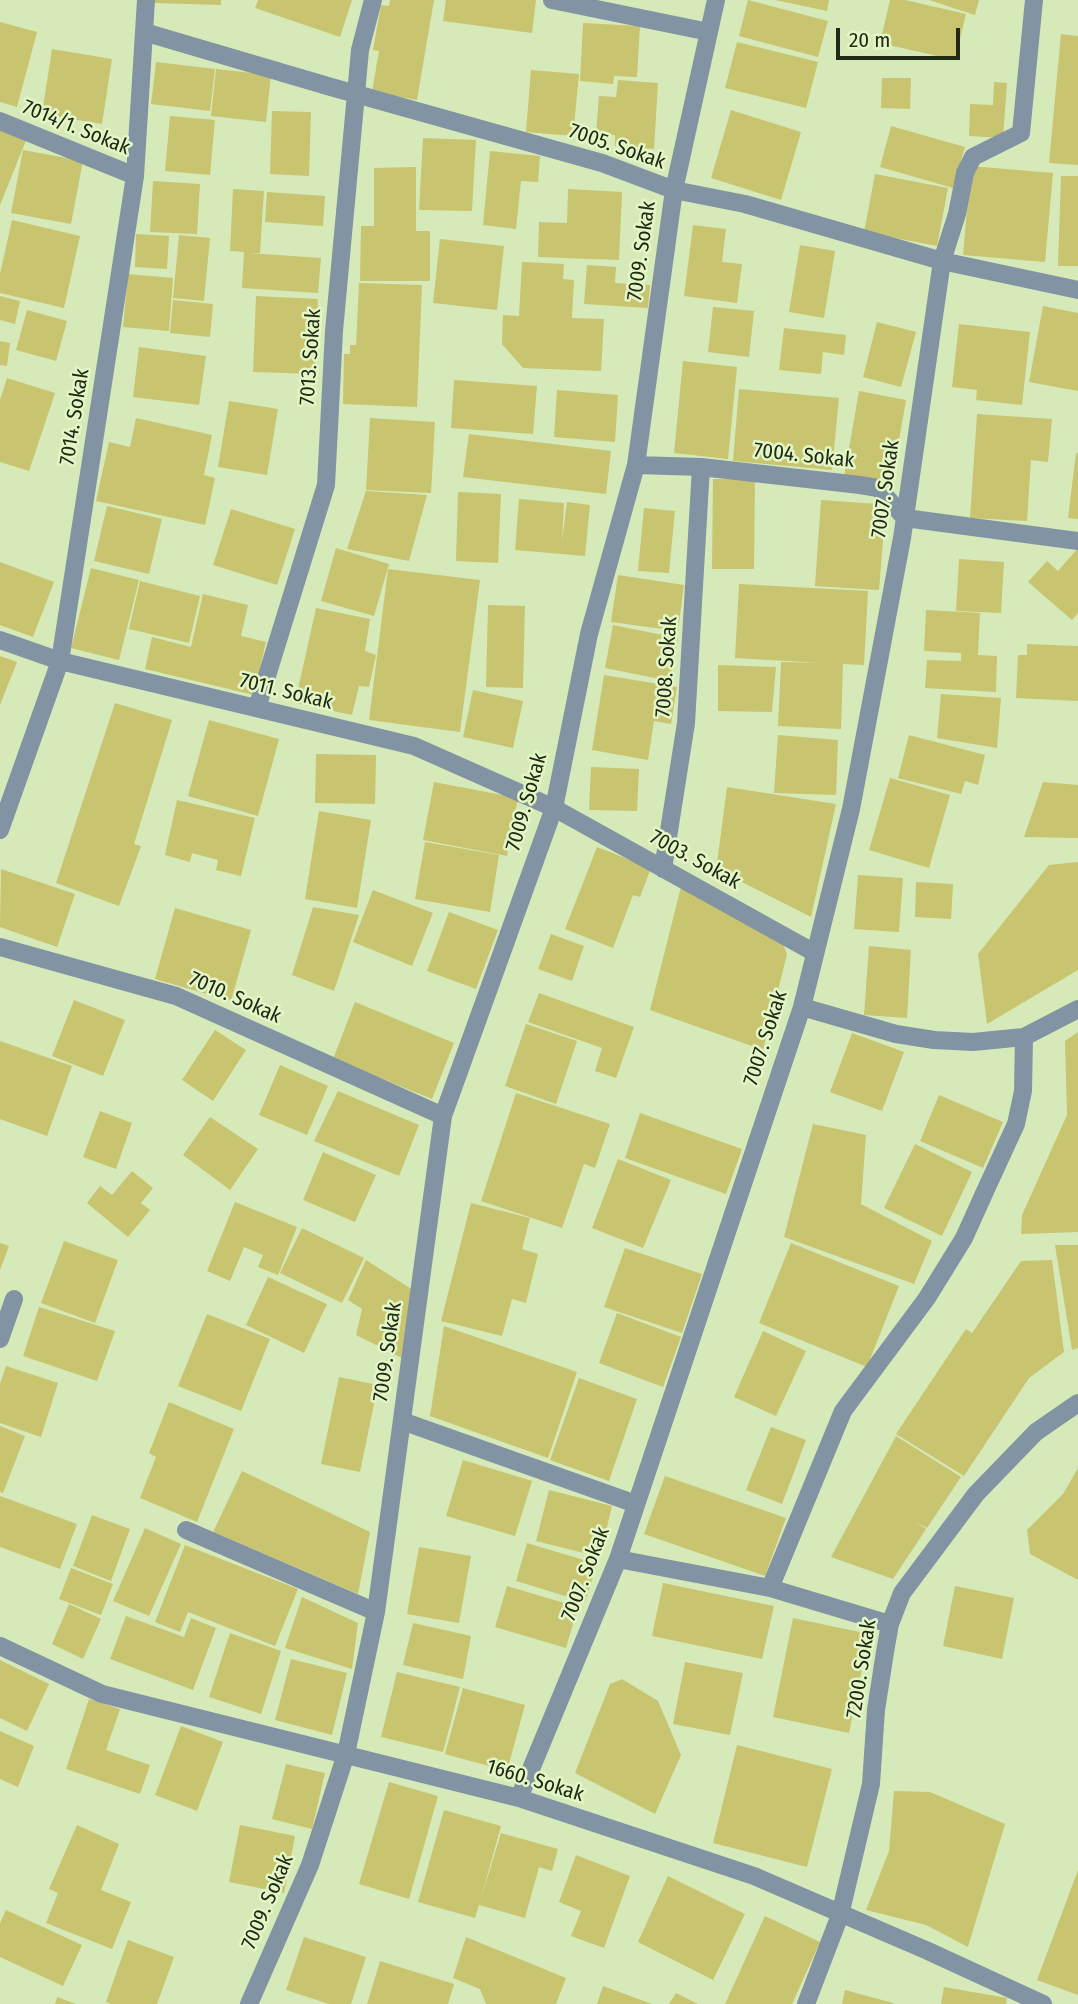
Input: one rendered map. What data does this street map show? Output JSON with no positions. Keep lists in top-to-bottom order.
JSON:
{
  "streets": {
    "street": [
      "7014/1. Sokak",
      "7005. Sokak",
      "7009. Sokak",
      "7013. Sokak",
      "7014. Sokak",
      "7004. Sokak",
      "7007. Sokak",
      "7008. Sokak",
      "7011. Sokak",
      "7003. Sokak",
      "7010. Sokak",
      "7200. Sokak",
      "1660. Sokak"
    ]
  },
  "crossings": [
    ["7014/1. Sokak", "7014. Sokak"],
    ["7005. Sokak", "7009. Sokak"],
    ["7005. Sokak", "7013. Sokak"],
    ["7005. Sokak", "7014. Sokak"],
    ["7005. Sokak", "7007. Sokak"],
    ["7009. Sokak", "7004. Sokak"],
    ["7009. Sokak", "7011. Sokak"],
    ["7009. Sokak", "7003. Sokak"],
    ["7009. Sokak", "7010. Sokak"],
    ["7009. Sokak", "1660. Sokak"],
    ["7013. Sokak", "7011. Sokak"],
    ["7014. Sokak", "7011. Sokak"],
    ["7004. Sokak", "7007. Sokak"],
    ["7004. Sokak", "7008. Sokak"],
    ["7007. Sokak", "7003. Sokak"],
    ["7007. Sokak", "1660. Sokak"],
    ["7008. Sokak", "7003. Sokak"],
    ["7011. Sokak", "7003. Sokak"],
    ["7200. Sokak", "1660. Sokak"]
  ],
  "scale_bar": "20 m"
}
